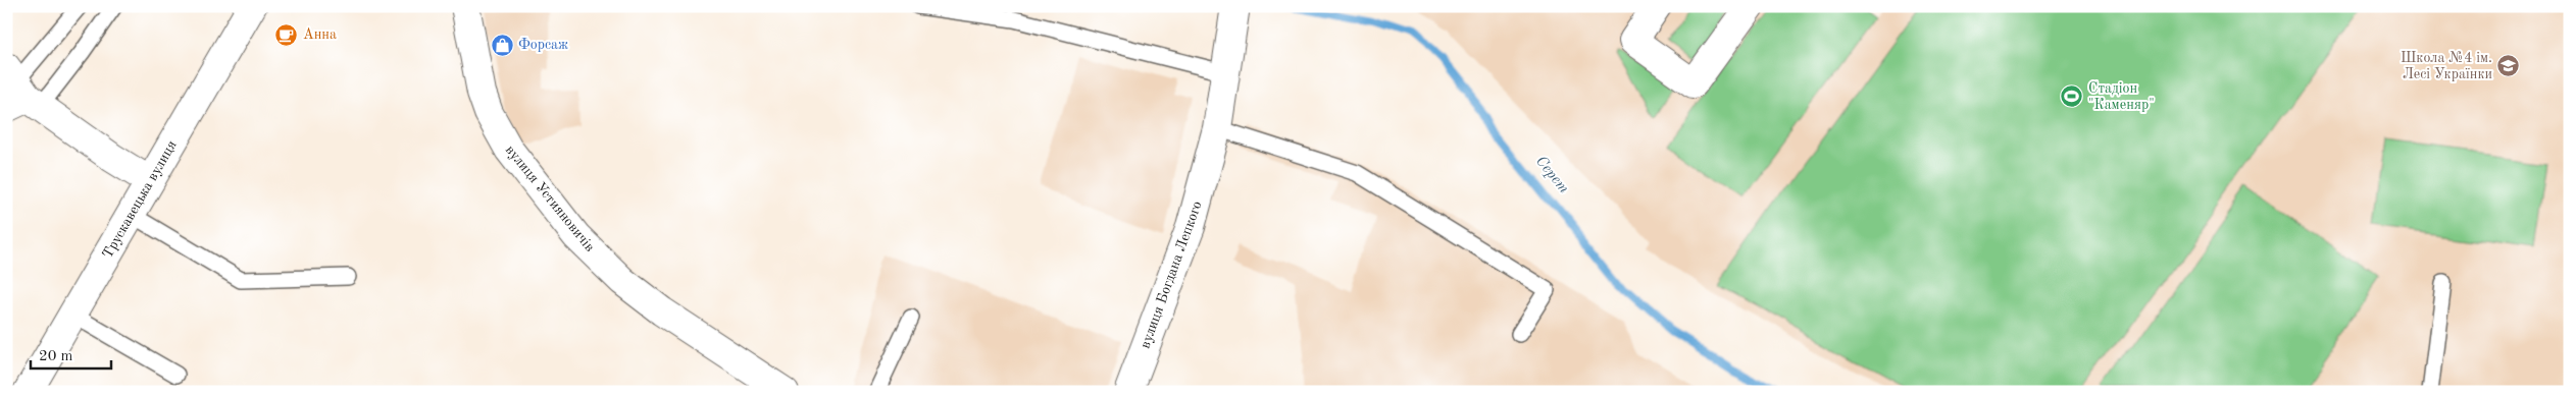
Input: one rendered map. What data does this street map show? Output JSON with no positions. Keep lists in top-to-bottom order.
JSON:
{
  "streets": {
    "street": ["вулиця Устияновичів", "Трускавецька вулиця", "вулиця Богдана Лепкого"]
  },
  "water": ["Серет"],
  "places": {
    "cafe": ["Анна"],
    "shop": ["Форсаж"],
    "school or university": ["Школа №4 ім. Лесі Українки"],
    "sports": ["Стадіон \"Каменяр\""]
  },
  "scale_bar": "20 m"
}
